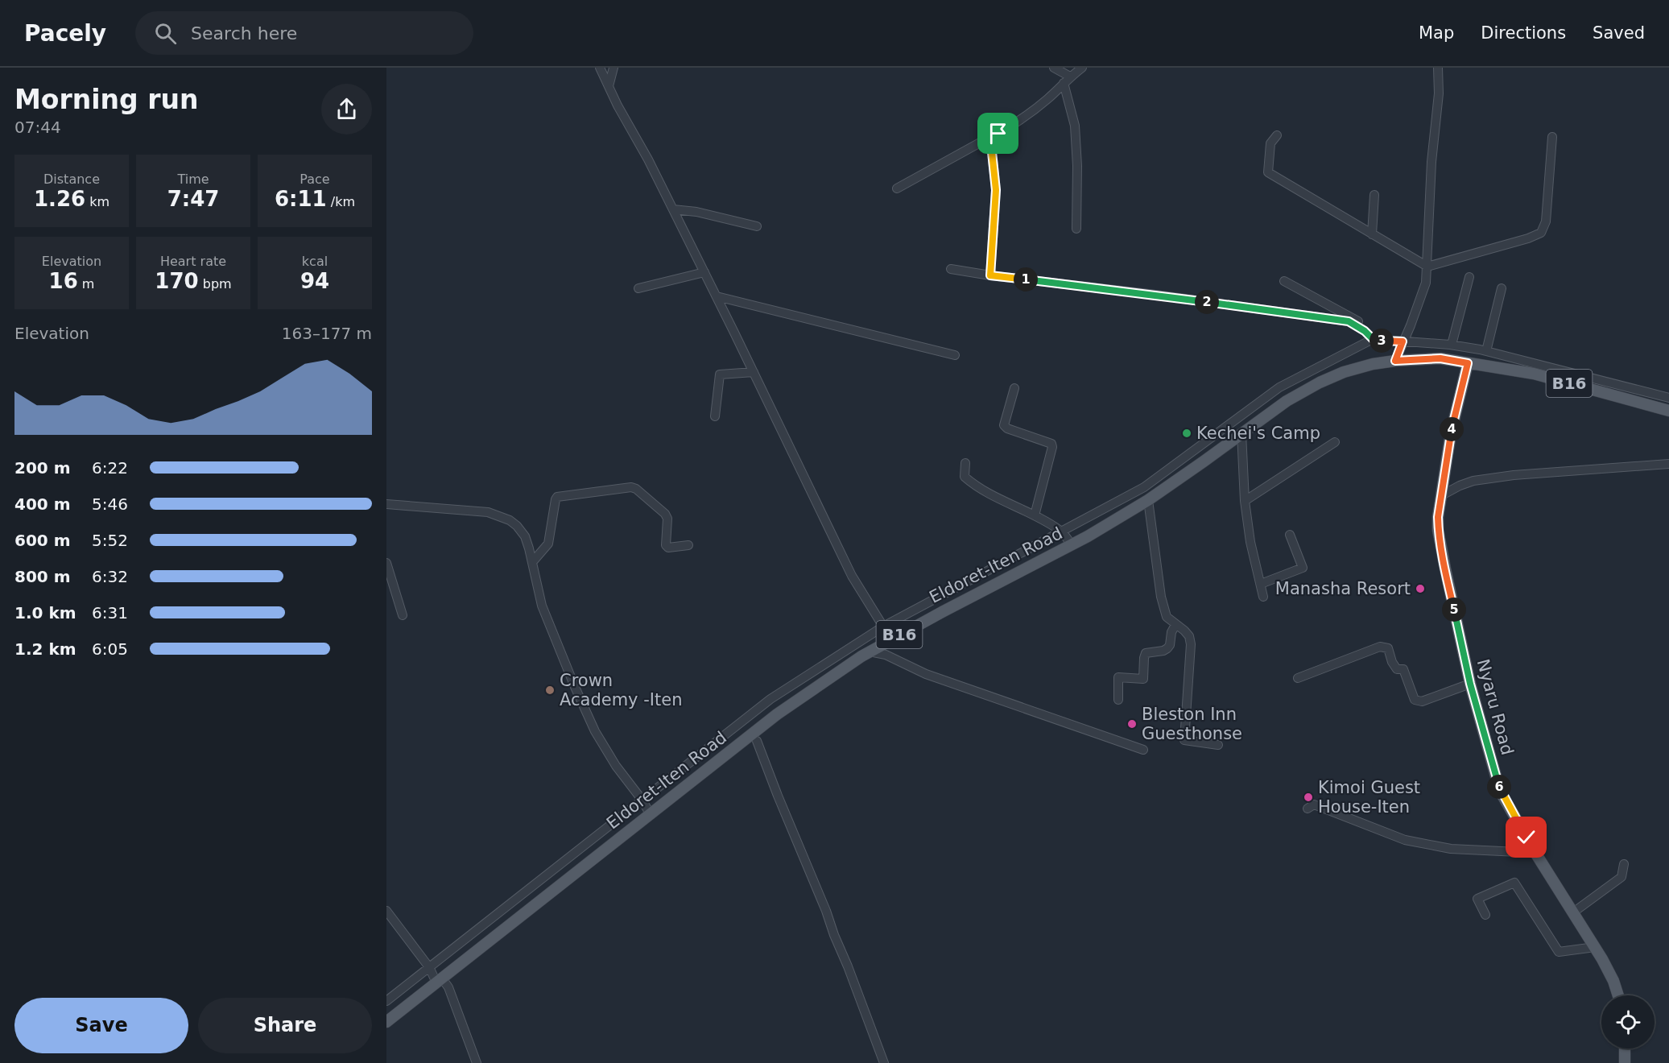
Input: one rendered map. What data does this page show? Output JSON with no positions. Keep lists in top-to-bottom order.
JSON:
{
  "streets": {
    "main road": ["B16", "Eldoret-Iten Road", "Nyaru Road"]
  },
  "crossings": [
    ["Eldoret-Iten Road", "Nyaru Road"]
  ],
  "places": [
    "Kechei's Camp",
    "Manasha Resort",
    "Crown Academy -Iten",
    "Bleston Inn Guesthonse",
    "Kimoi Guest House-Iten"
  ],
  "page": {
    "header": "Pacely",
    "search": "Search here",
    "nav": ["Map", "Directions", "Saved"],
    "heading": ["Morning run", "07:44"],
    "stats": [
      ["Distance", "1.26 km"],
      ["Time", "7:47"],
      ["Pace", "6:11 /km"],
      ["Elevation", "16 m"],
      ["Heart rate", "170 bpm"],
      ["kcal", "94"]
    ],
    "pins": [
      "1",
      "2",
      "3",
      "4",
      "5",
      "6"
    ],
    "chart": ["Elevation", "163–177 m"],
    "list": [
      {
        "name": "200 m",
        "note": "6:22"
      },
      {
        "name": "400 m",
        "note": "5:46"
      },
      {
        "name": "600 m",
        "note": "5:52"
      },
      {
        "name": "800 m",
        "note": "6:32"
      },
      {
        "name": "1.0 km",
        "note": "6:31"
      },
      {
        "name": "1.2 km",
        "note": "6:05"
      }
    ],
    "buttons": ["Save", "Share"]
  }
}
